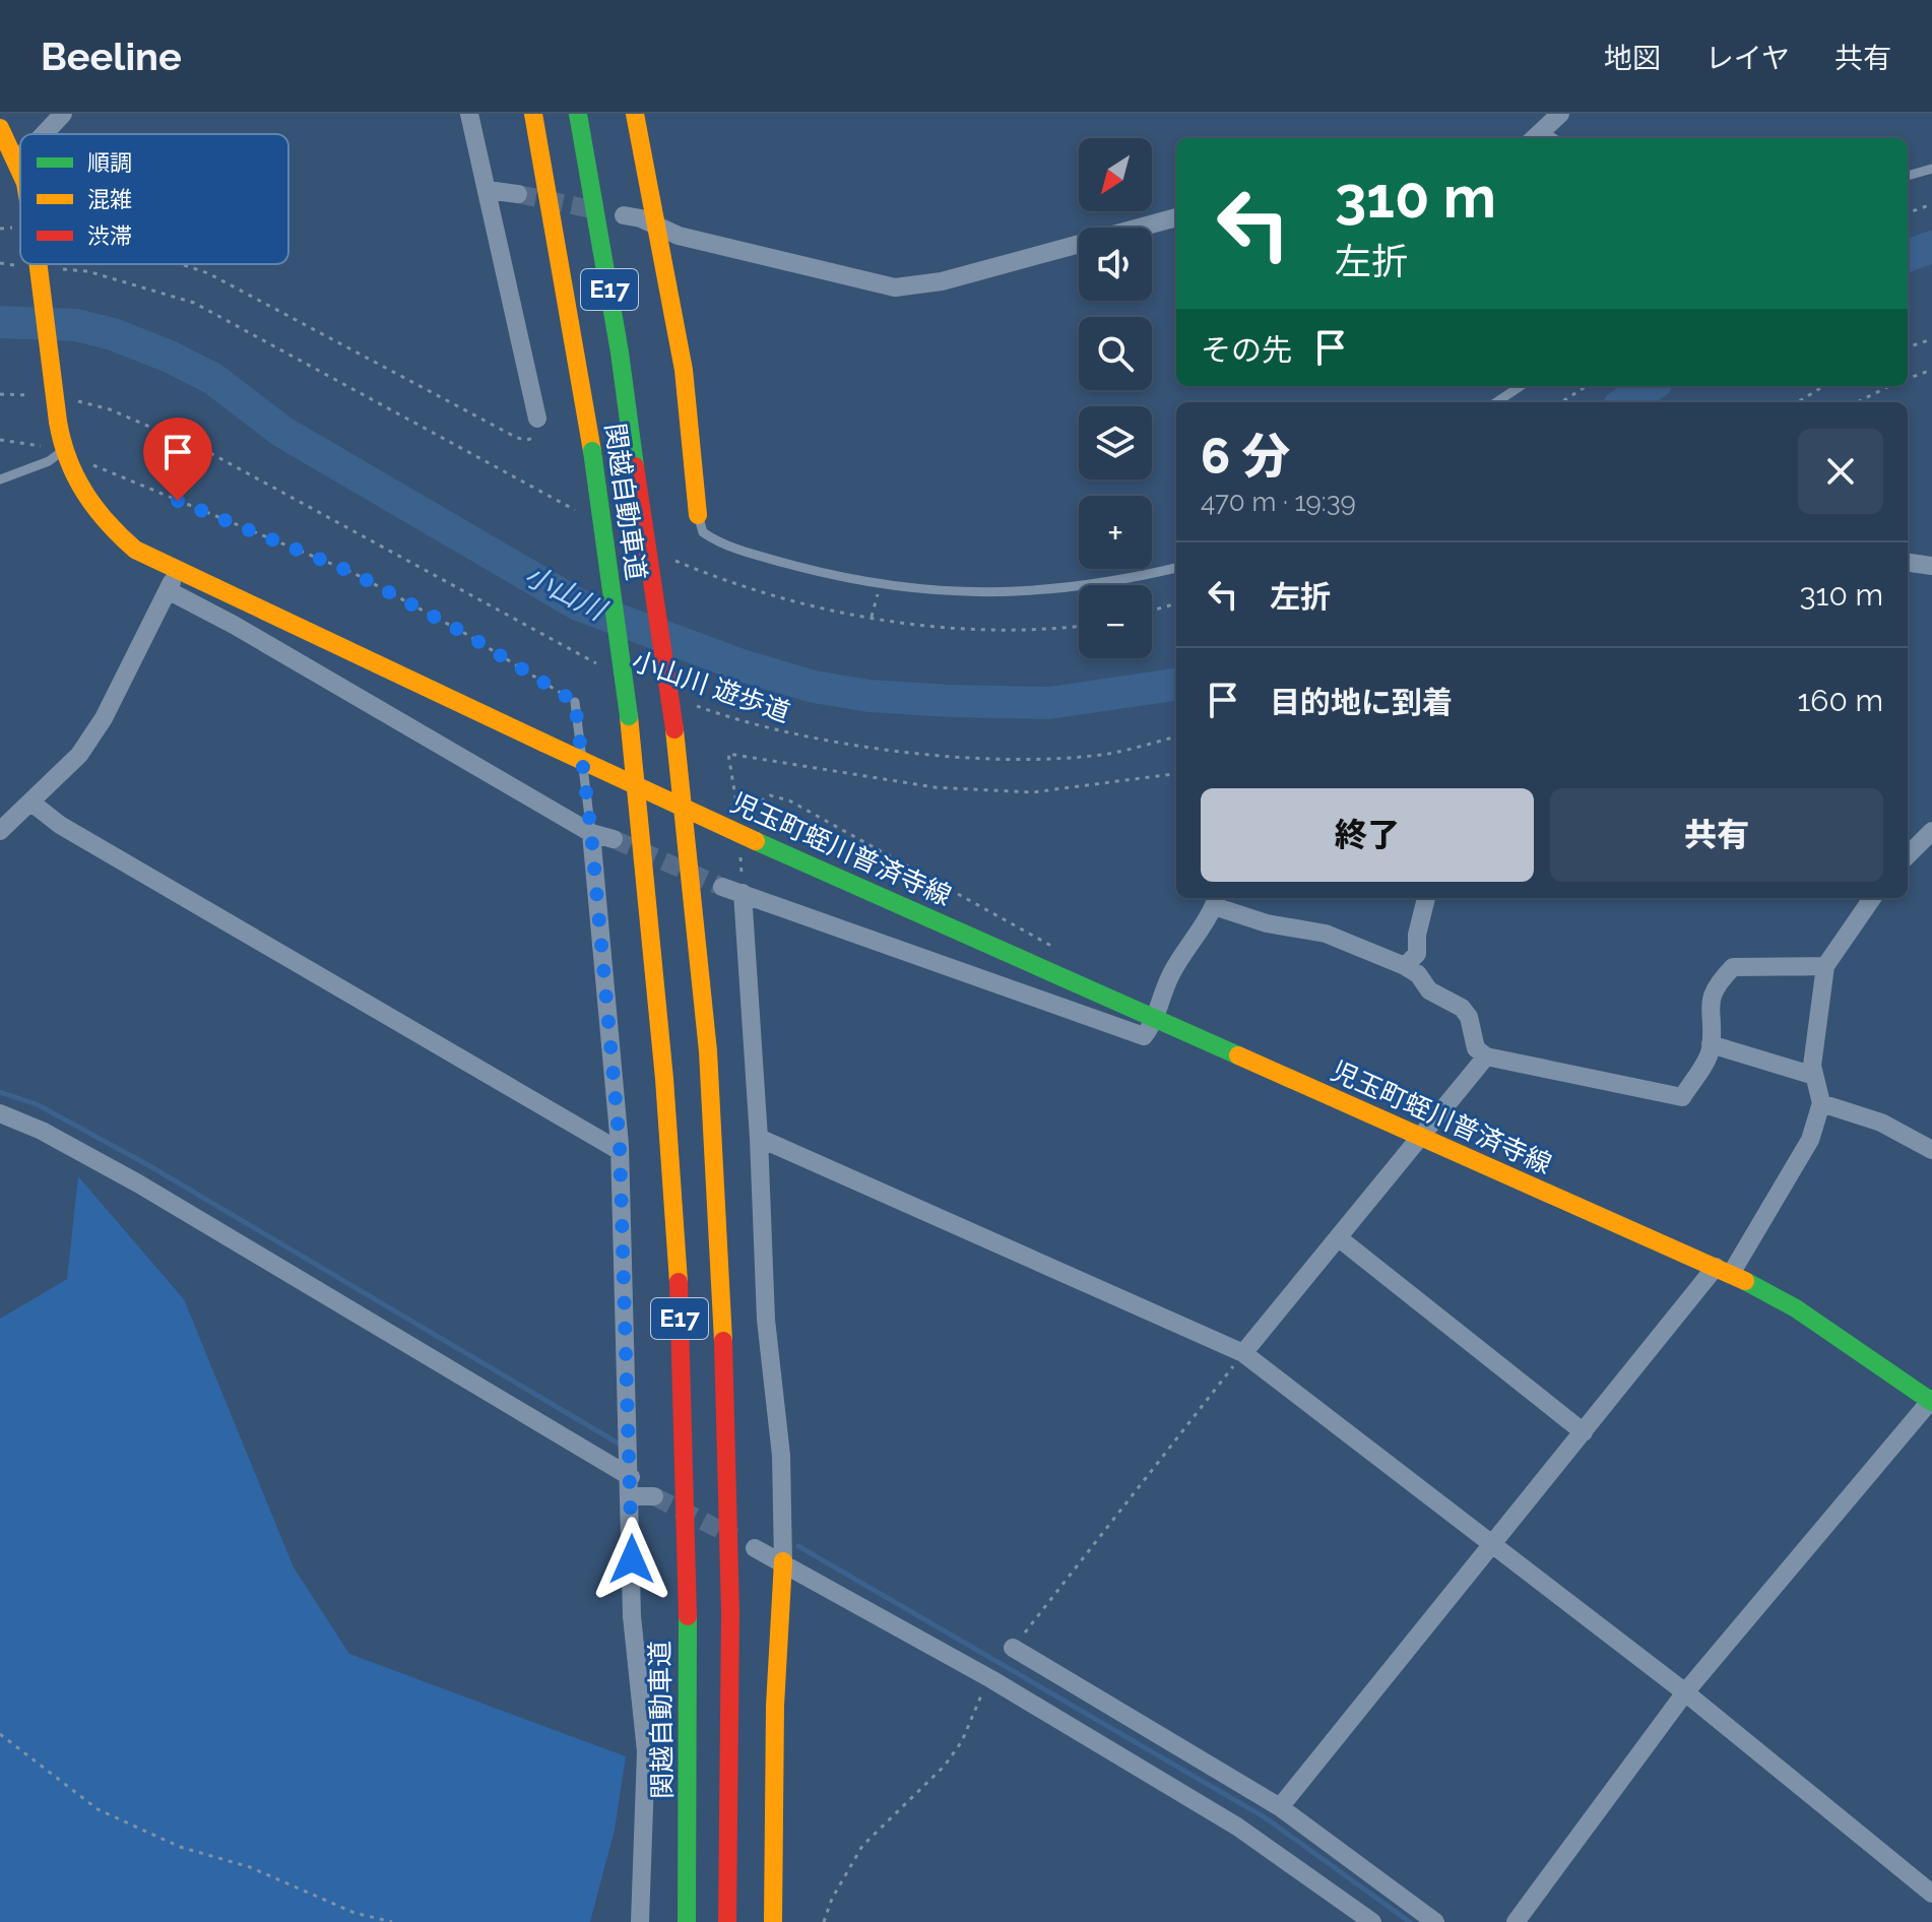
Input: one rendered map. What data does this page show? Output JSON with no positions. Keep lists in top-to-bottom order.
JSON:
{
  "streets": {
    "main road": ["E17", "関越自動車道", "児玉町蛭川普済寺線"],
    "path": ["小山川 遊歩道"]
  },
  "water": ["小山川"],
  "legend": ["順調", "混雑", "渋滞"],
  "north": "bottom left",
  "page": {
    "header": "Beeline",
    "nav": ["地図", "レイヤ", "共有"],
    "map_buttons": ["+", "−"],
    "turn": ["310 m", "左折"],
    "then": "その先",
    "heading": ["6 分", "470 m · 19:39"],
    "list": [
      {
        "name": "左折",
        "value": "310 m"
      },
      {
        "name": "目的地に到着",
        "value": "160 m"
      }
    ],
    "buttons": ["終了", "共有"]
  }
}
